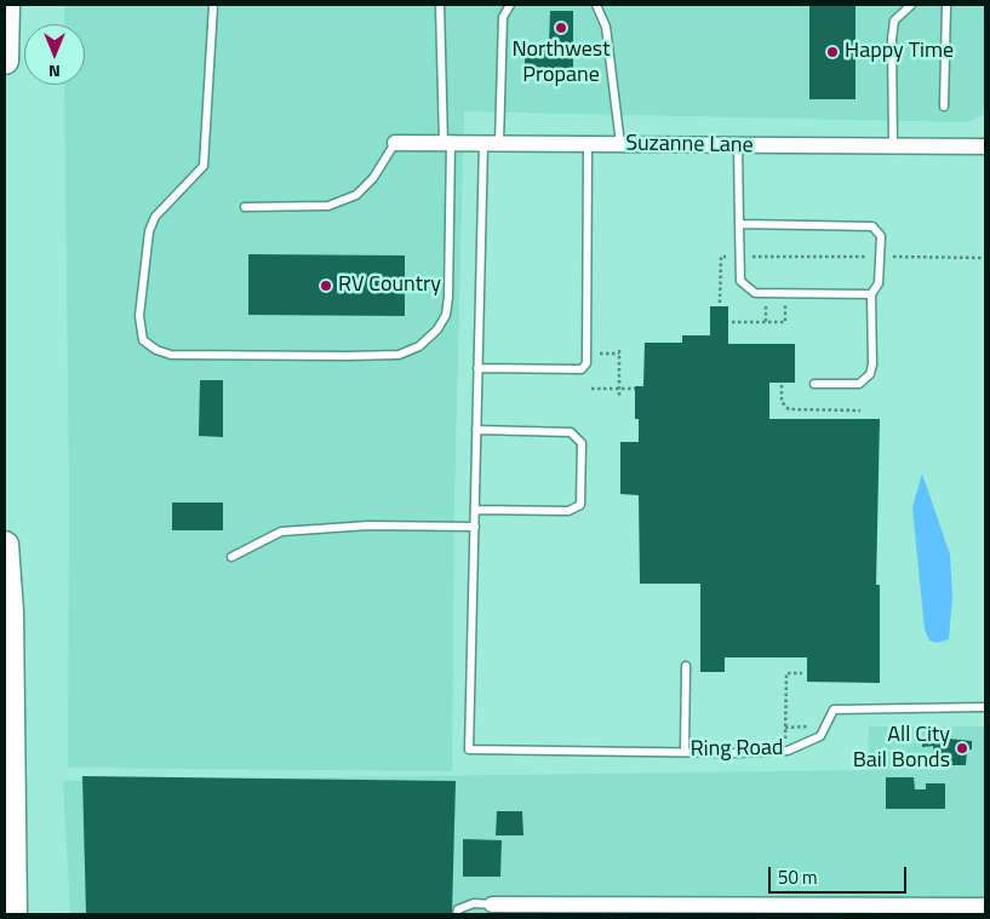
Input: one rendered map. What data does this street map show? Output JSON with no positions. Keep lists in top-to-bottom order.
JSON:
{
  "streets": {
    "street": ["Suzanne Lane"],
    "lane": ["Ring Road"]
  },
  "places": [
    "Northwest Propane",
    "Happy Time",
    "RV Country",
    "All City Bail Bonds"
  ],
  "scale_bar": "50 m",
  "north": "bottom"
}
